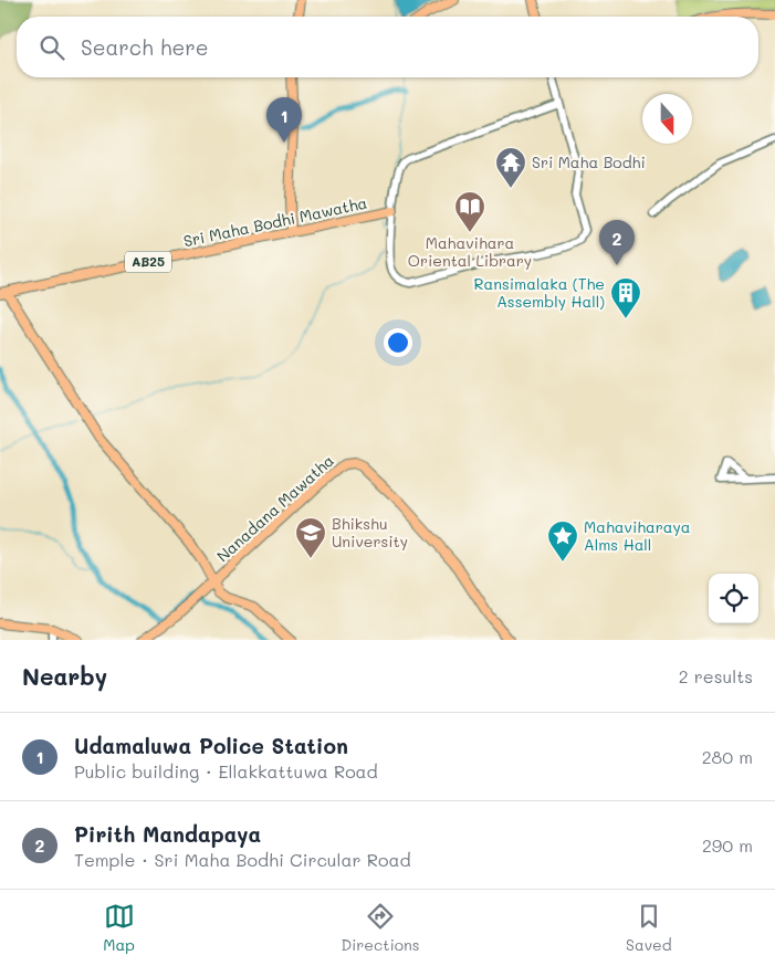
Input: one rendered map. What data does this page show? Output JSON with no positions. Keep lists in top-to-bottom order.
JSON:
{
  "streets": {
    "main road": ["Sri Maha Bodhi Mawatha", "AB25", "Nanadana Mawatha"]
  },
  "places": {
    "temple": ["Sri Maha Bodhi"],
    "library": ["Mahavihara Oriental Library"],
    "building": ["Ransimalaka (The Assembly Hall)"],
    "school or university": ["Bhikshu University"],
    "place": ["Mahaviharaya Alms Hall"]
  },
  "north": "bottom",
  "page": {
    "search": "Search here",
    "pins": ["1", "2"],
    "heading": ["Nearby", "2 results"],
    "list": [
      {
        "mark": "1",
        "name": "Udamaluwa Police Station",
        "note": "Public building · Ellakkattuwa Road",
        "value": "280 m"
      },
      {
        "mark": "2",
        "name": "Pirith Mandapaya",
        "note": "Temple · Sri Maha Bodhi Circular Road",
        "value": "290 m"
      }
    ],
    "nav": ["Map", "Directions", "Saved"]
  }
}
